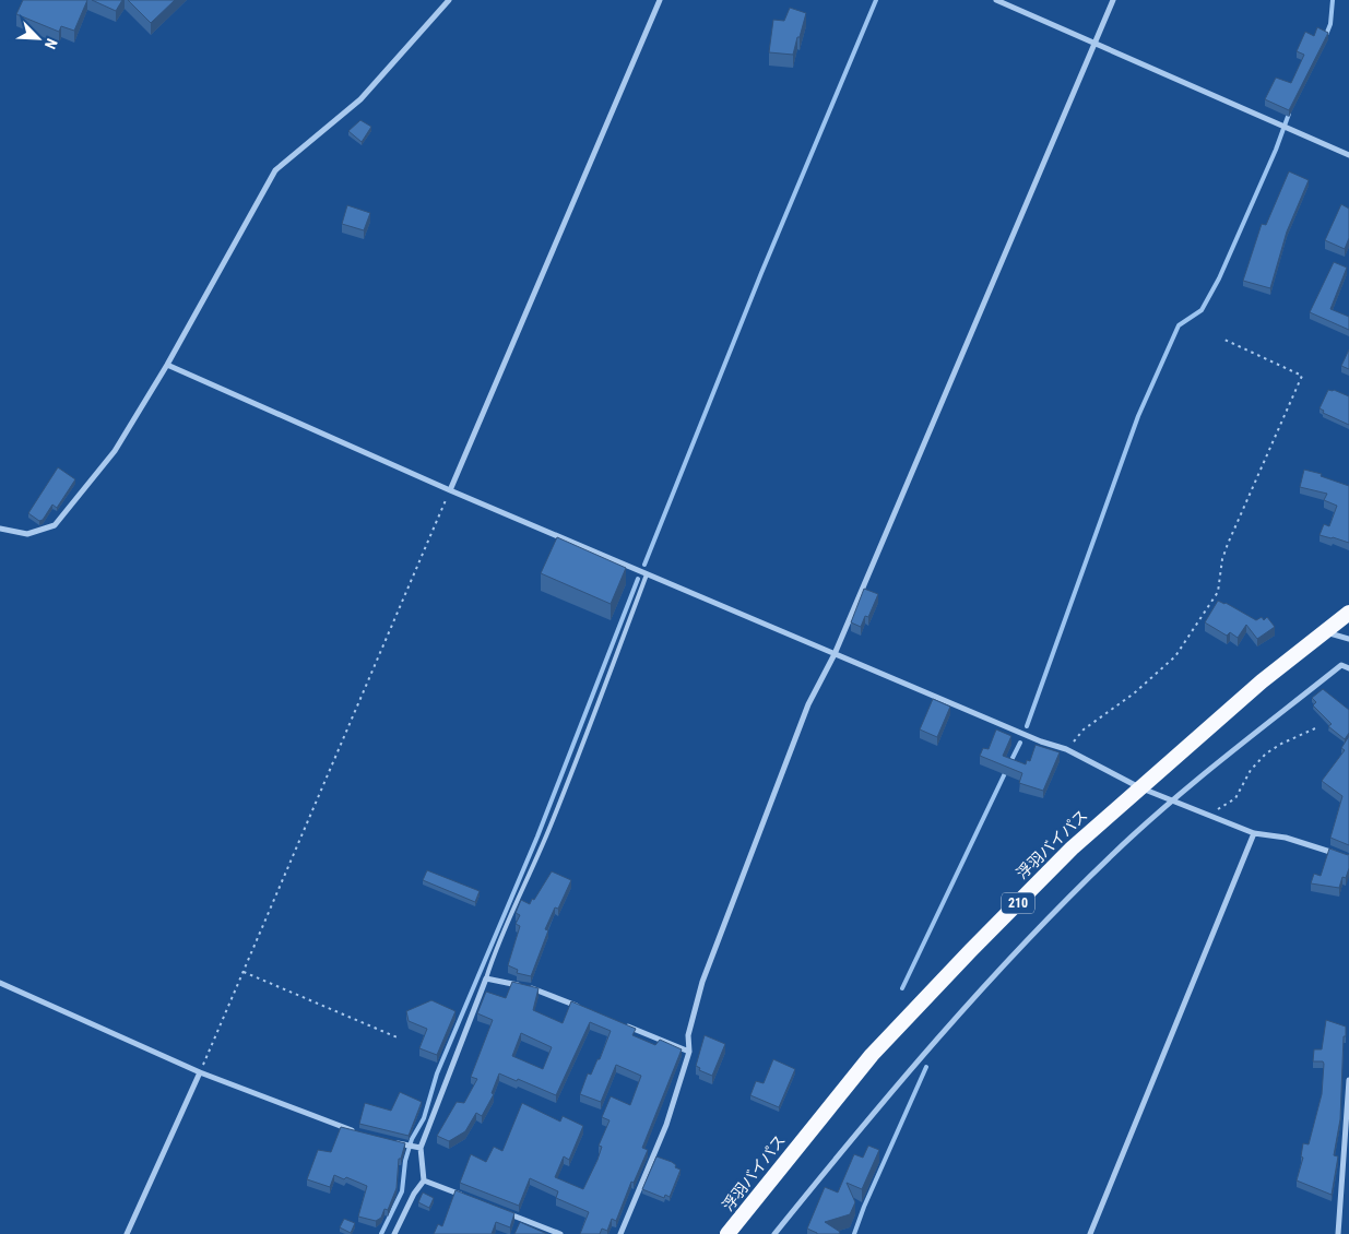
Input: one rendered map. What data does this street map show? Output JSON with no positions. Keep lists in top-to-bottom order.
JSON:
{
  "streets": {
    "highway": ["浮羽バイパス", "210"]
  },
  "north": "bottom right"
}
